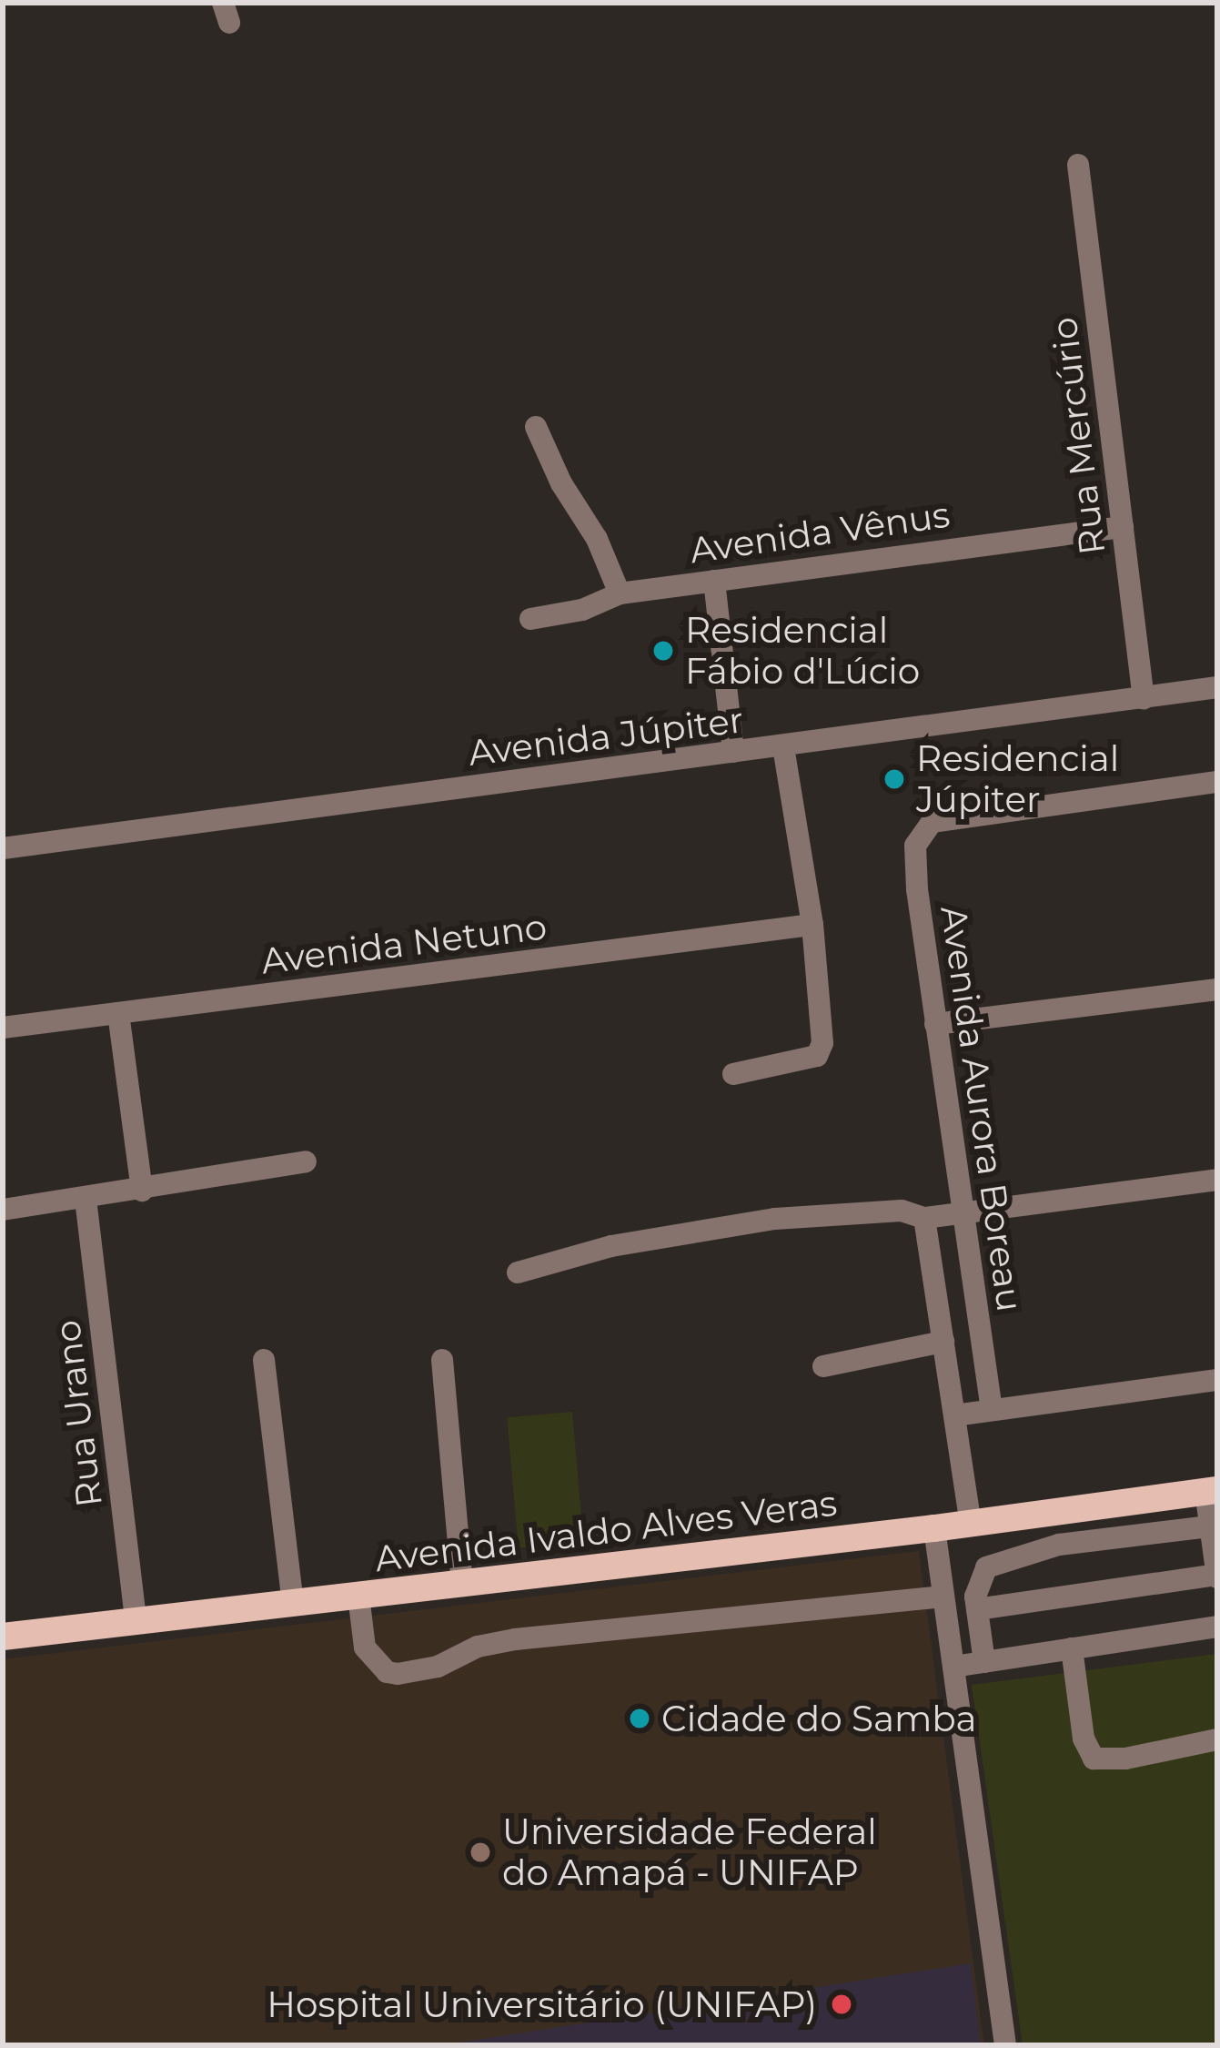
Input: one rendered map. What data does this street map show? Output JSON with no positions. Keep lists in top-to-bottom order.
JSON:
{
  "streets": {
    "main road": ["Avenida Ivaldo Alves Veras"],
    "street": [
      "Rua Mercúrio",
      "Avenida Vênus",
      "Avenida Júpiter",
      "Avenida Netuno",
      "Avenida Aurora Boreau",
      "Rua Urano"
    ]
  },
  "crossings": [
    ["Rua Mercúrio", "Avenida Vênus"],
    ["Rua Mercúrio", "Avenida Júpiter"],
    ["Rua Urano", "Avenida Ivaldo Alves Veras"]
  ],
  "places": [
    "Residencial Fábio d'Lúcio",
    "Residencial Júpiter",
    "Cidade do Samba",
    "Universidade Federal do Amapá - UNIFAP",
    "Hospital Universitário (UNIFAP)"
  ]
}
